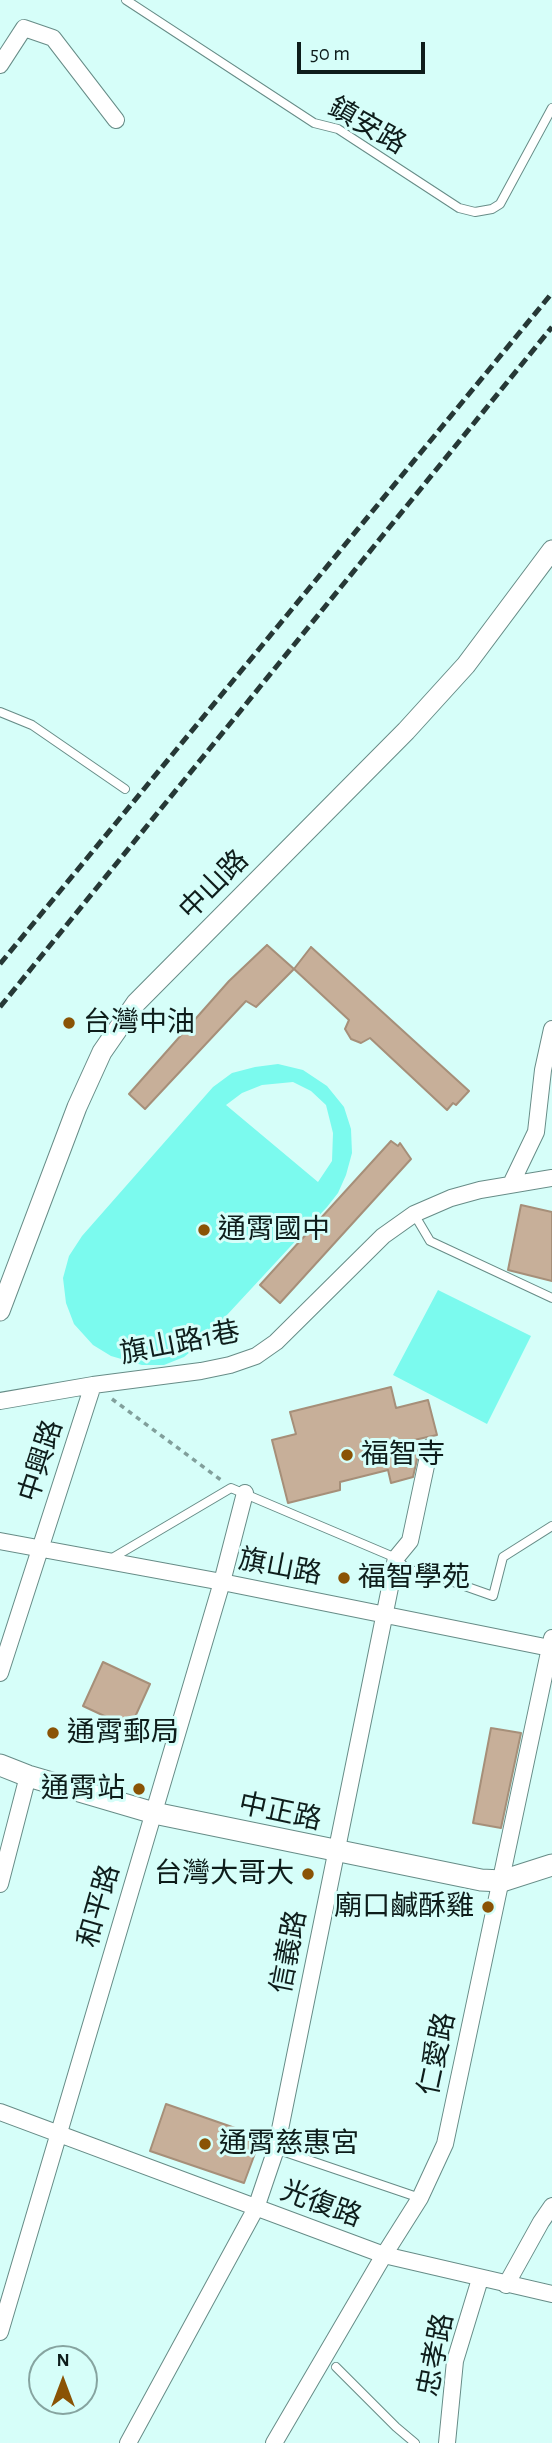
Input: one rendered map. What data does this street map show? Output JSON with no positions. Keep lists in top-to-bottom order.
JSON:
{
  "streets": {
    "main road": ["中正路"],
    "street": [
      "中山路",
      "旗山路1巷",
      "中興路",
      "旗山路",
      "和平路",
      "信義路",
      "仁愛路",
      "光復路",
      "忠孝路"
    ],
    "lane": ["鎮安路"]
  },
  "crossings": [
    ["旗山路1巷", "中興路"],
    ["中興路", "旗山路"],
    ["旗山路", "和平路"],
    ["旗山路", "信義路"],
    ["旗山路", "仁愛路"],
    ["中正路", "和平路"],
    ["中正路", "信義路"],
    ["中正路", "仁愛路"],
    ["和平路", "光復路"],
    ["信義路", "光復路"],
    ["仁愛路", "光復路"],
    ["光復路", "忠孝路"]
  ],
  "places": [
    "台灣中油",
    "通霄國中",
    "福智寺",
    "福智學苑",
    "通霄郵局",
    "通霄站",
    "台灣大哥大",
    "廟口鹹酥雞",
    "通霄慈惠宮"
  ],
  "scale_bar": "50 m",
  "north": "top"
}
